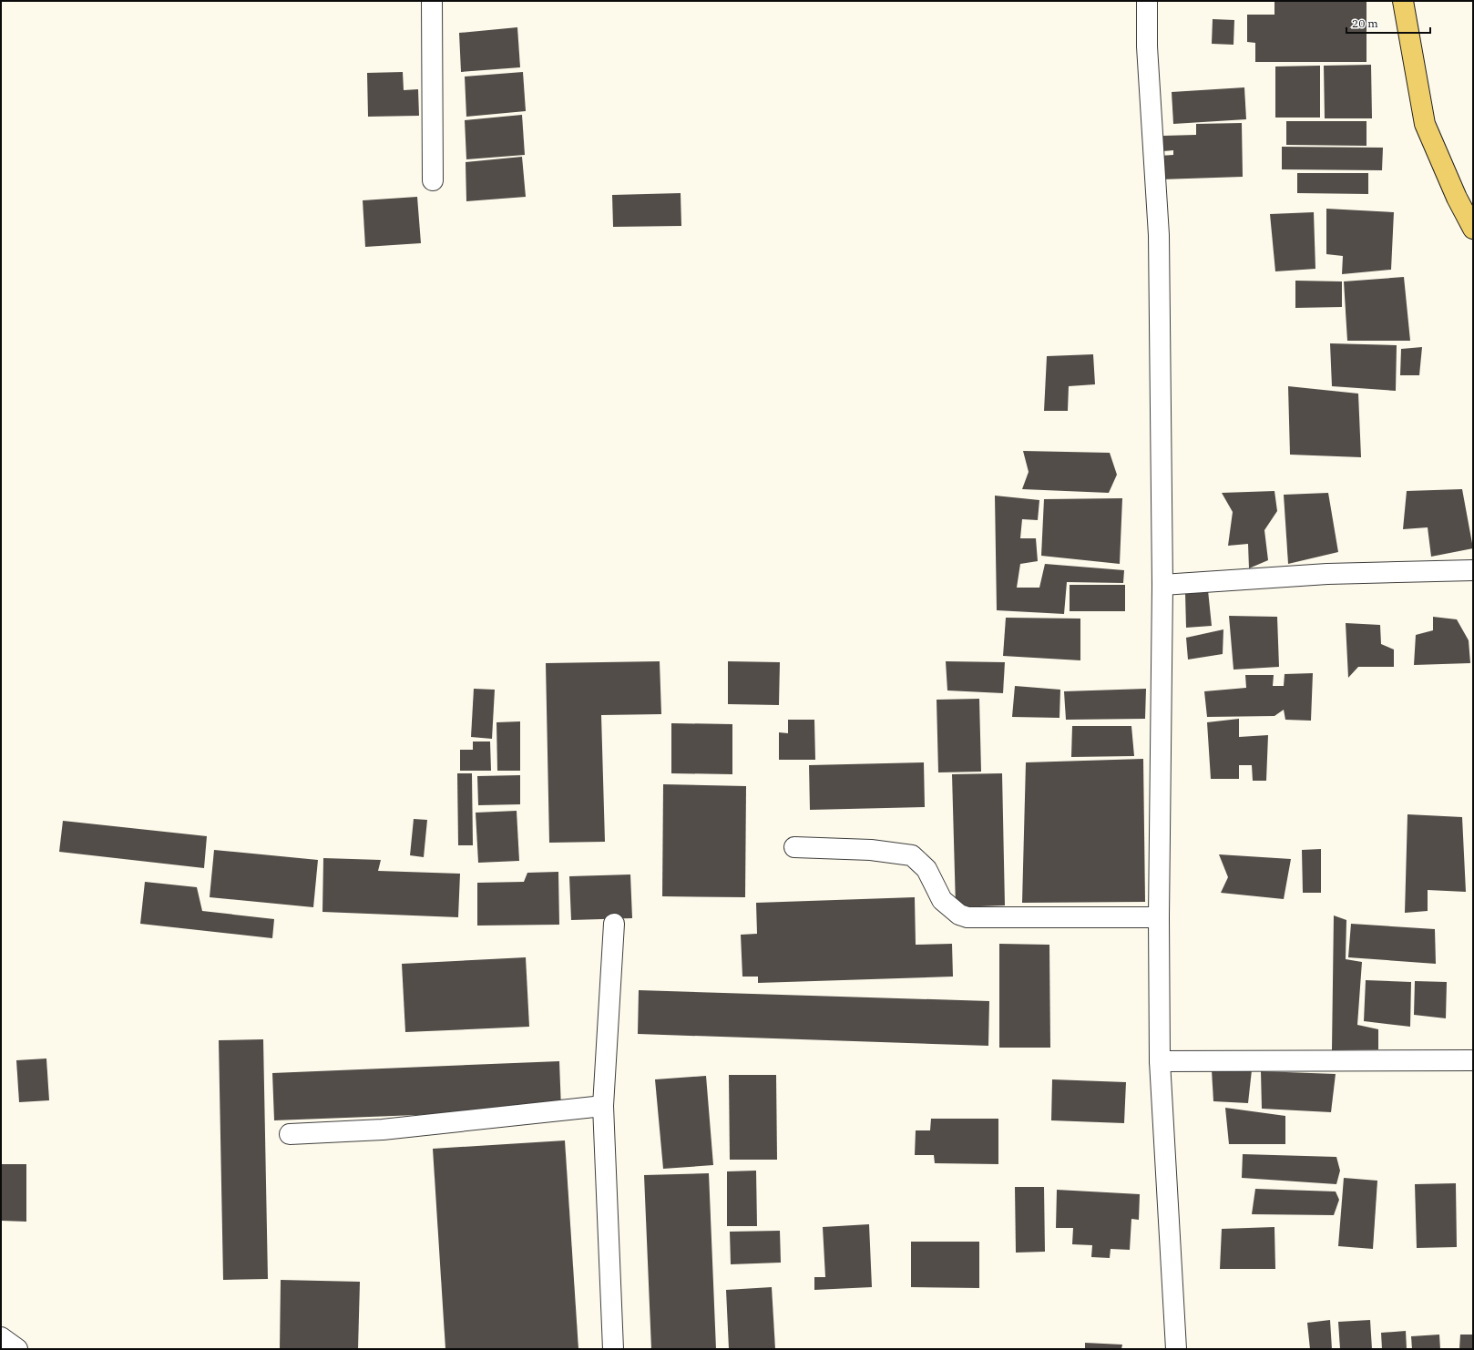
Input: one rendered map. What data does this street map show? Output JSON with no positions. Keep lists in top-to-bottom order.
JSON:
{
  "scale_bar": "20 m"
}
